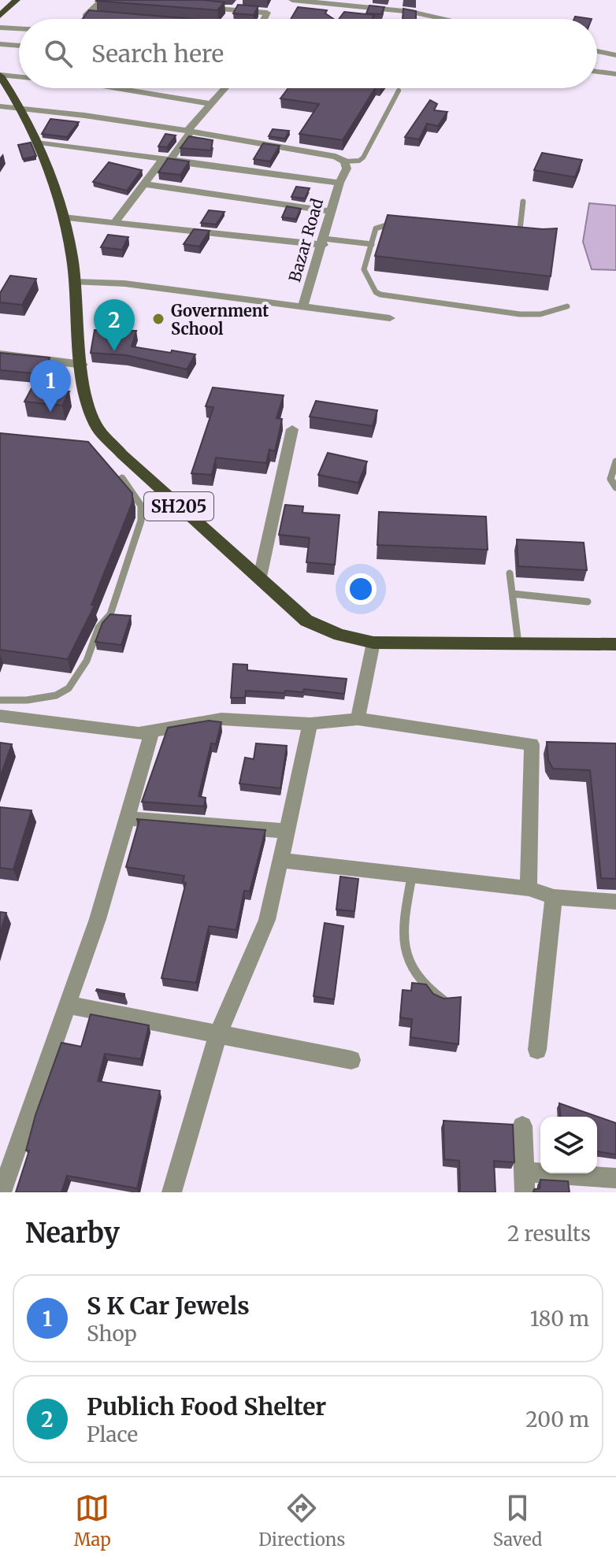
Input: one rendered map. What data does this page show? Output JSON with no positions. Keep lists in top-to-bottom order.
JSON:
{
  "streets": {
    "main road": ["SH205"],
    "street": ["Bazar Road"]
  },
  "places": ["Government School"],
  "page": {
    "search": "Search here",
    "pins": ["2", "1"],
    "heading": ["Nearby", "2 results"],
    "list": [
      {
        "mark": "1",
        "name": "S K Car Jewels",
        "note": "Shop",
        "value": "180 m"
      },
      {
        "mark": "2",
        "name": "Publich Food Shelter",
        "note": "Place",
        "value": "200 m"
      }
    ],
    "nav": ["Map", "Directions", "Saved"]
  }
}
